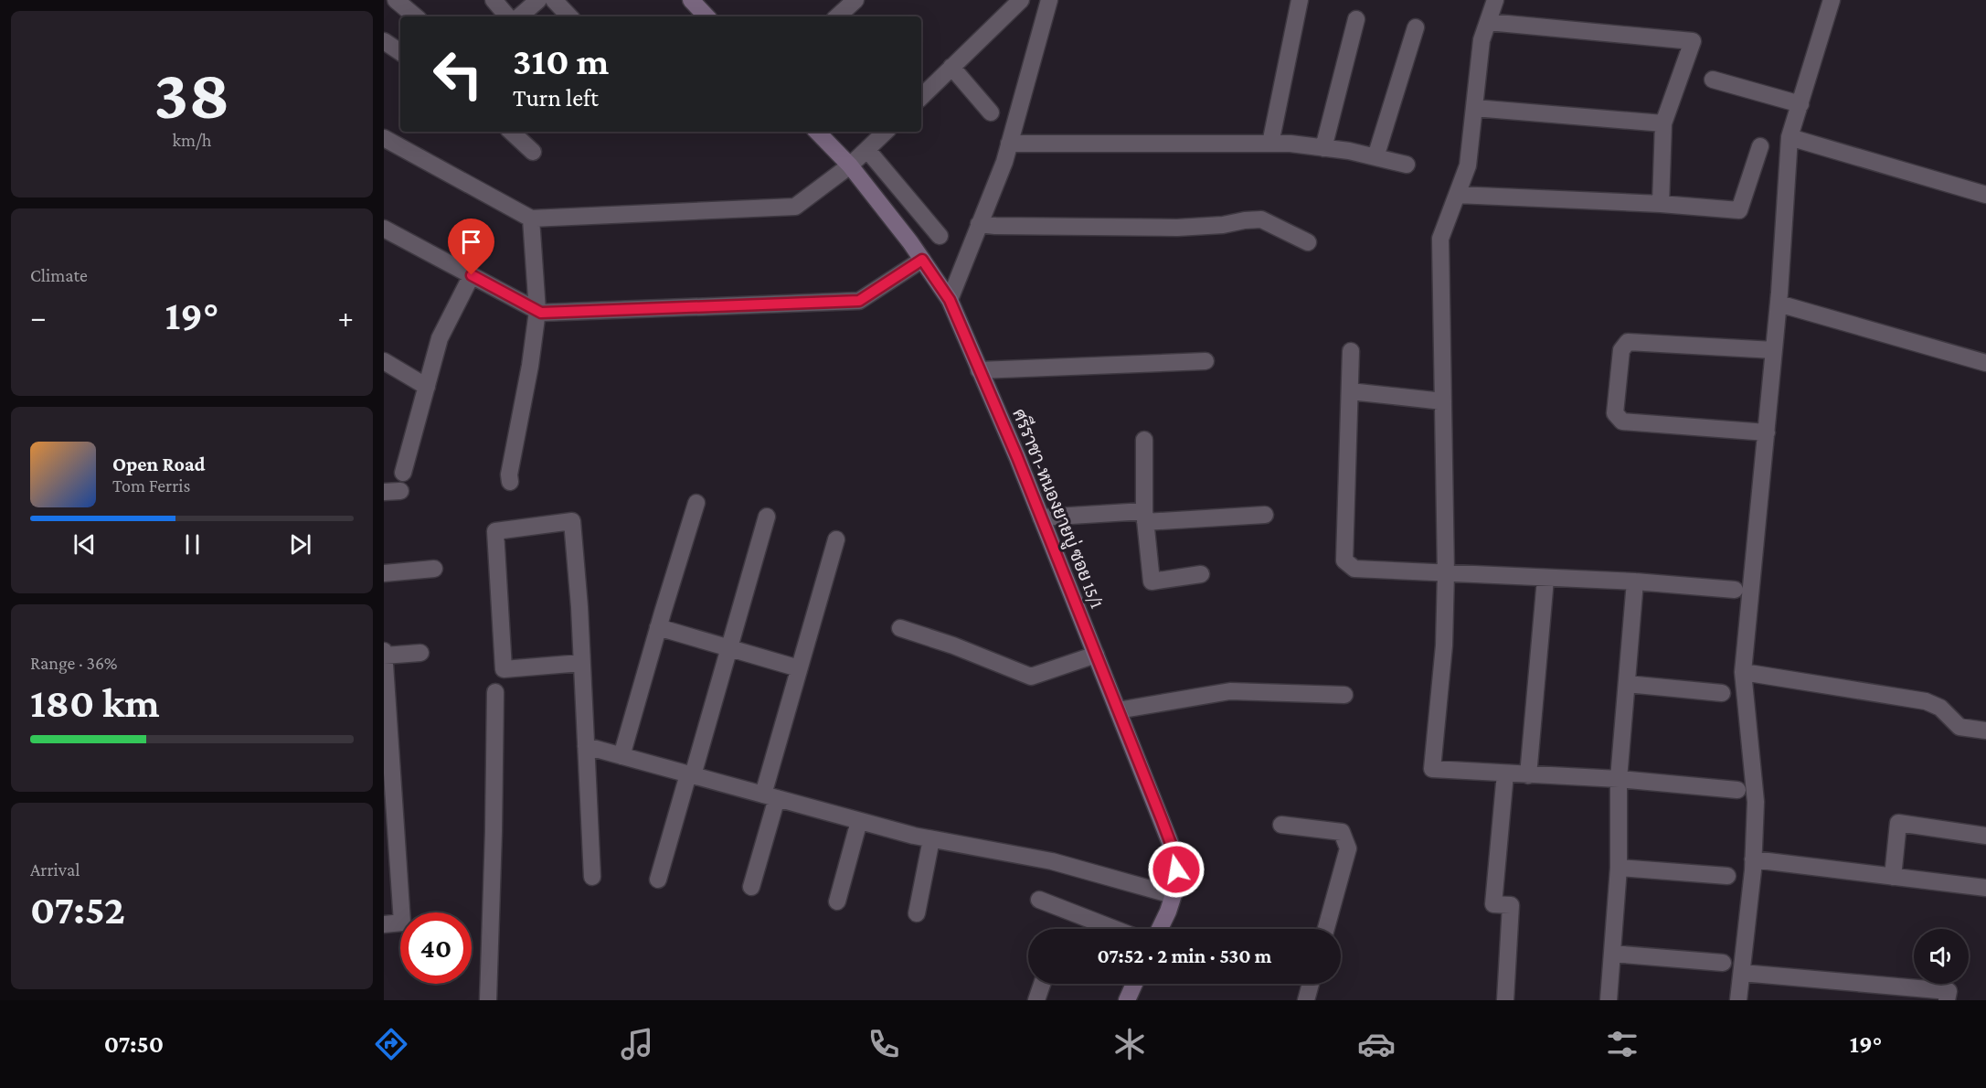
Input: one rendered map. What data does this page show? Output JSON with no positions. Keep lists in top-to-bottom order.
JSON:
{
  "streets": {
    "street": ["ศรีราชา-หนองยายบู่ ซอย 15/1"]
  },
  "page": {
    "tile": [
      ["38", "km/h"],
      "Climate",
      ["Range · 36%", "180 km"],
      ["Arrival", "07:52"]
    ],
    "turn": ["310 m", "Turn left"],
    "heat": ["−", "19°", "+"],
    "song": ["Open Road", "Tom Ferris"],
    "limit": "40",
    "trip": "07:52 · 2 min · 530 m",
    "tabs": ["07:50", "19°"]
  }
}
